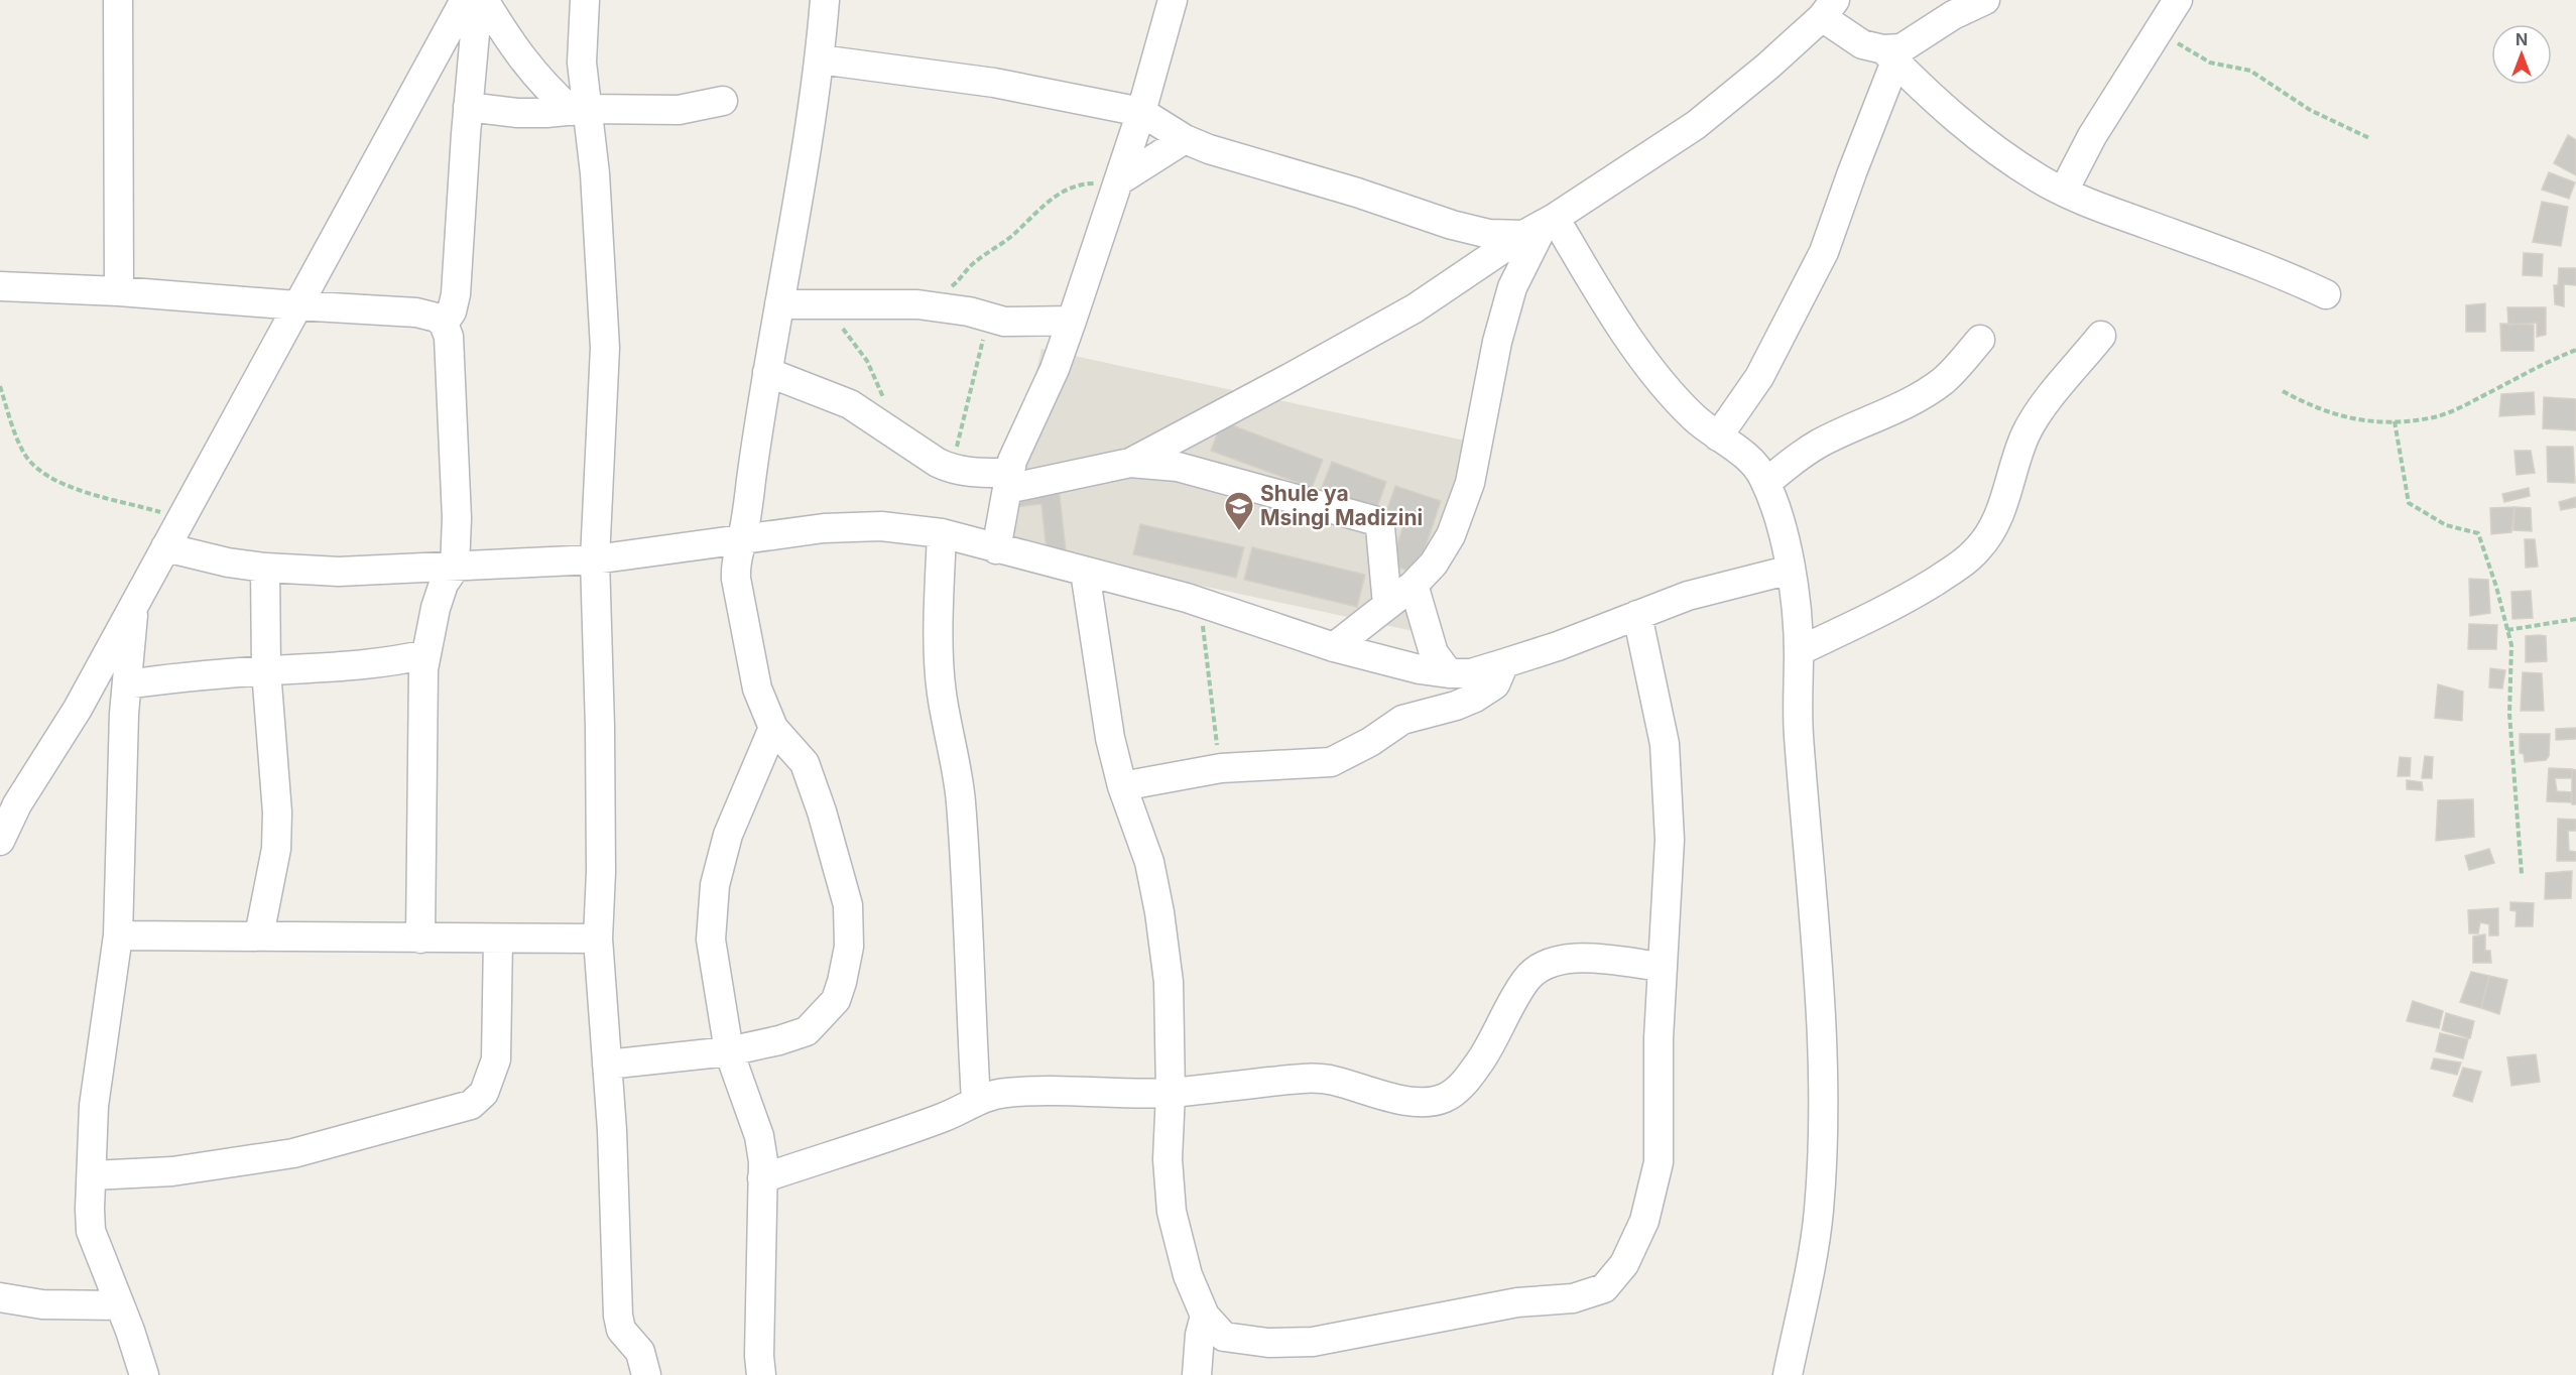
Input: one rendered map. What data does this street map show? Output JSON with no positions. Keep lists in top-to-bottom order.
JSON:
{
  "places": {
    "school or university": ["Shule ya Msingi Madizini"]
  },
  "north": "top"
}
